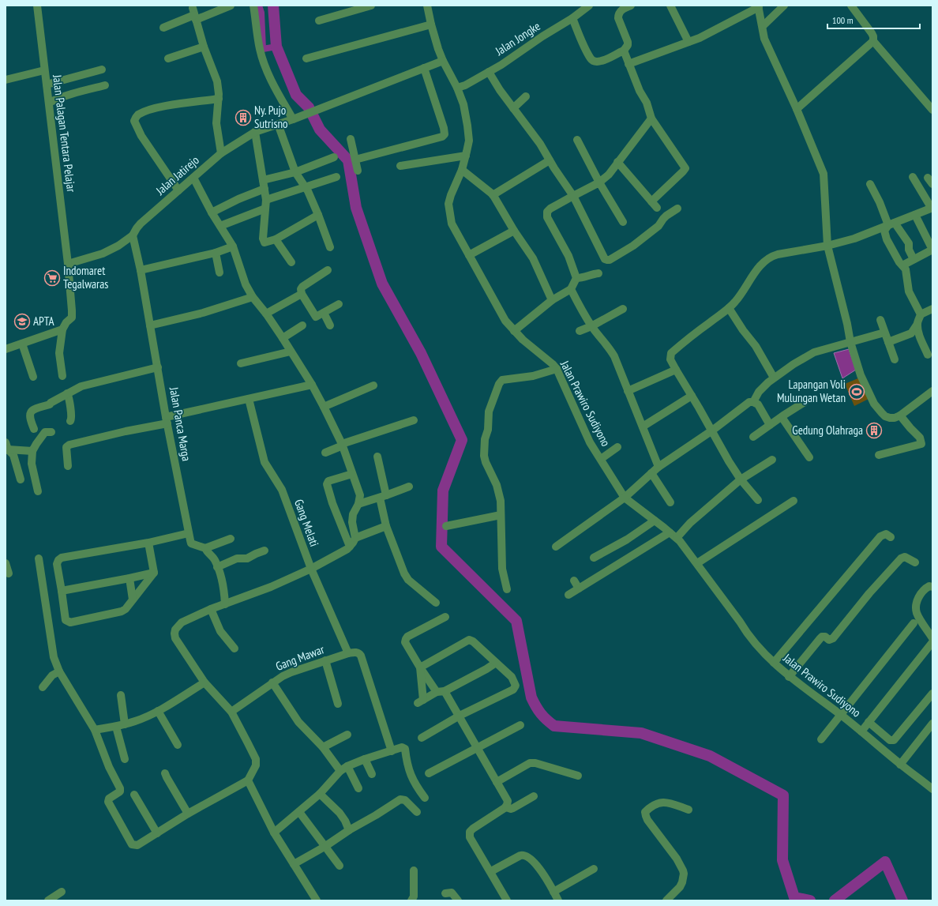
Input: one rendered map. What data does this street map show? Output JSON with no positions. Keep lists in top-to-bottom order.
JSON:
{
  "streets": {
    "street": [
      "Jalan Jongke",
      "Jalan Palagan Tentara Pelajar",
      "Jalan Jatirejo",
      "Jalan Prawiro Sudiyono",
      "Jalan Panca Marga",
      "Gang Melati",
      "Gang Mawar"
    ]
  },
  "crossings": [
    ["Jalan Jongke", "Jalan Prawiro Sudiyono"],
    ["Jalan Palagan Tentara Pelajar", "Jalan Jatirejo"],
    ["Jalan Jatirejo", "Jalan Panca Marga"],
    ["Gang Melati", "Gang Mawar"]
  ],
  "places": {
    "building": ["Ny. Pujo Sutrisno", "Gedung Olahraga"],
    "supermarket": ["Indomaret Tegalwaras"],
    "school or university": ["APTA"],
    "sports": ["Lapangan Voli Mulungan Wetan"]
  },
  "scale_bar": "100 m"
}
